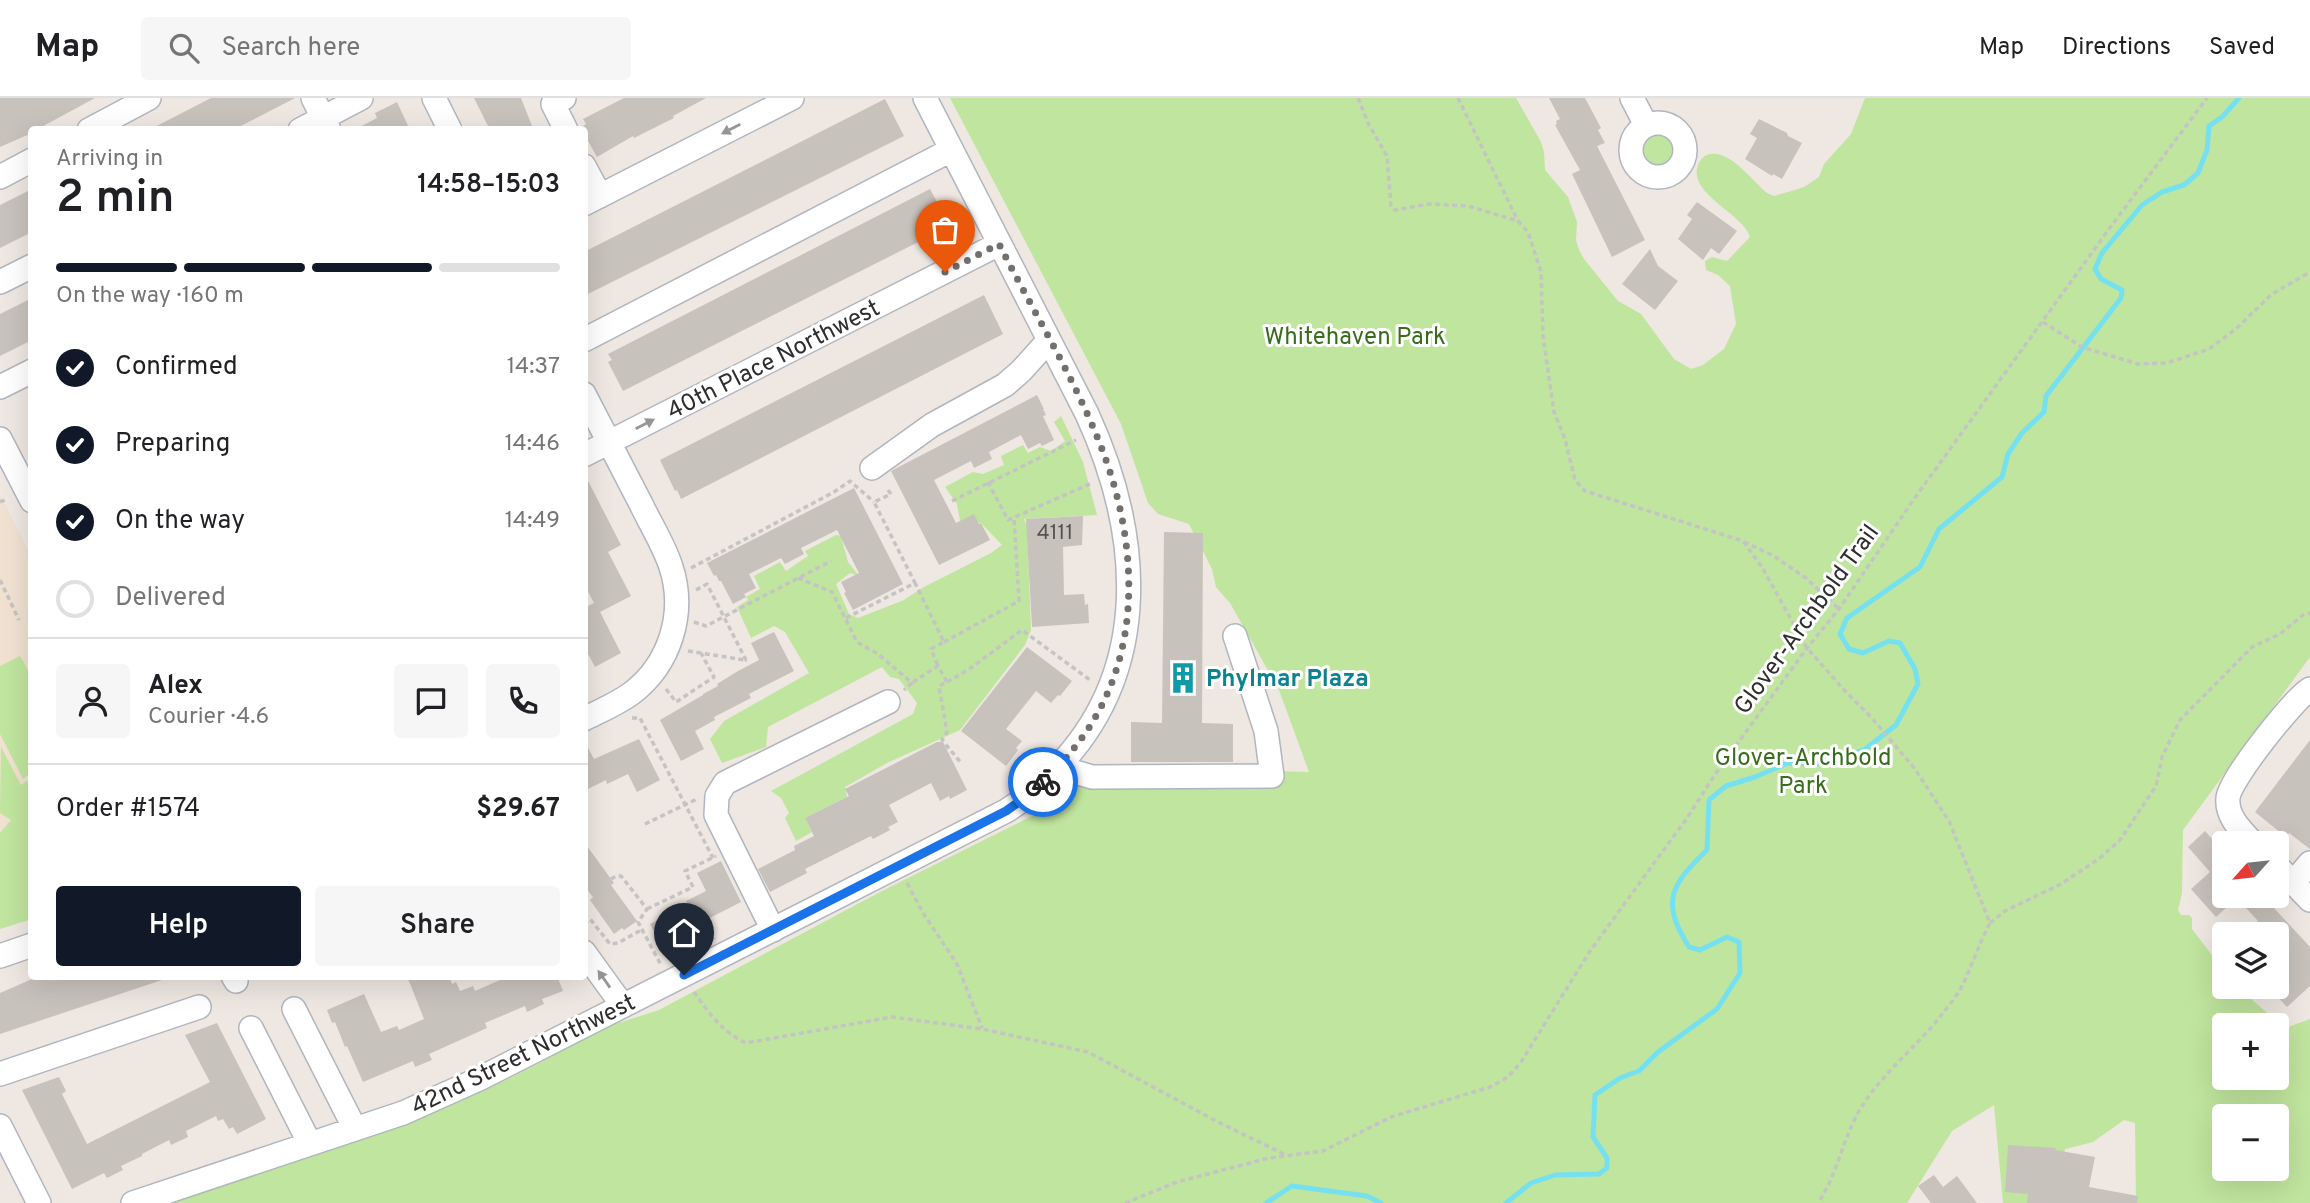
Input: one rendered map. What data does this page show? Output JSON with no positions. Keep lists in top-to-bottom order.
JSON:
{
  "streets": {
    "street": ["40th Place Northwest", "42nd Street Northwest"],
    "path": ["Glover-Archbold Trail"]
  },
  "crossings": [
    ["40th Place Northwest", "42nd Street Northwest"]
  ],
  "parks": ["Whitehaven Park", "Glover-Archbold Park"],
  "places": {
    "building": ["Phylmar Plaza"]
  },
  "house_numbers": ["4111"],
  "north": "bottom left",
  "page": {
    "header": "Map",
    "search": "Search here",
    "nav": ["Map", "Directions", "Saved"],
    "heading": ["2 min", "Arriving in", "14:58–15:03"],
    "panel": [
      "Alex",
      "Courier · 4.6",
      "Order #1574",
      "$29.67"
    ],
    "bar": "On the way · 160 m",
    "list": [
      ["Confirmed", "14:37"],
      ["Preparing", "14:46"],
      ["On the way", "14:49"],
      "Delivered"
    ],
    "map_buttons": ["+", "−"],
    "buttons": ["Help", "Share"]
  }
}
